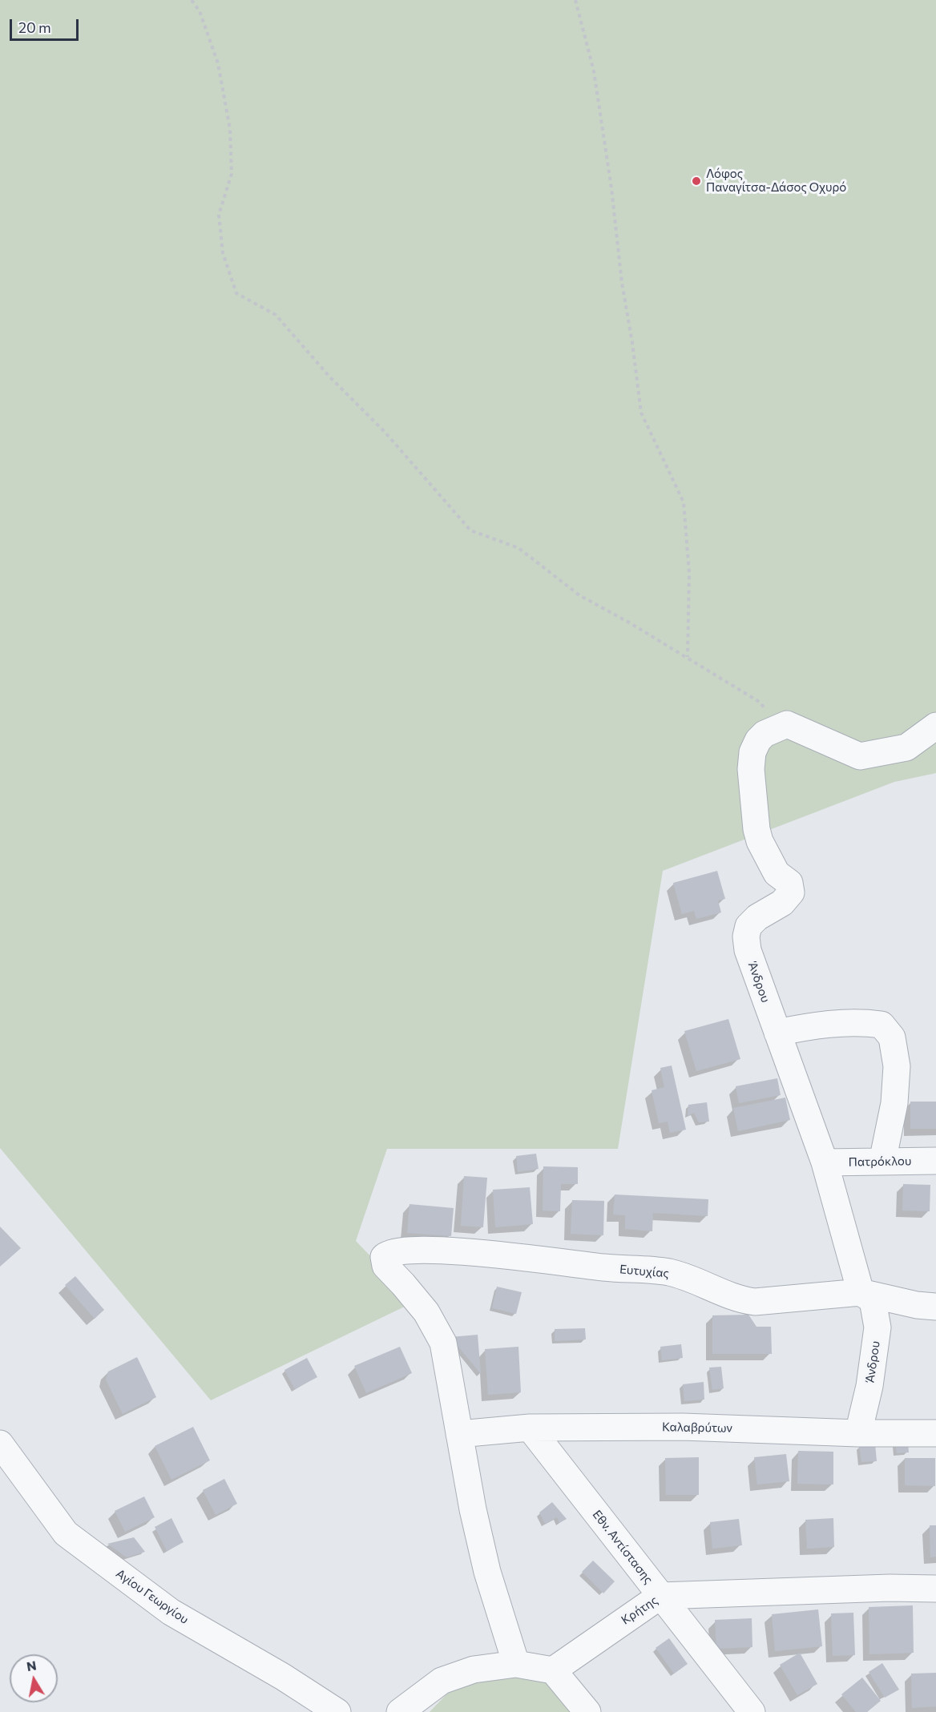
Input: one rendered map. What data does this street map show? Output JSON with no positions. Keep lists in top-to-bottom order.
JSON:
{
  "streets": {
    "street": [
      "Άνδρου",
      "Πατρόκλου",
      "Ευτυχίας",
      "Καλαβρύτων",
      "Εθν. Αντίστασης",
      "Αγίου Γεωργίου",
      "Κρήτης"
    ]
  },
  "crossings": [
    ["Άνδρου", "Πατρόκλου"],
    ["Άνδρου", "Ευτυχίας"],
    ["Άνδρου", "Καλαβρύτων"],
    ["Ευτυχίας", "Καλαβρύτων"],
    ["Καλαβρύτων", "Εθν. Αντίστασης"],
    ["Εθν. Αντίστασης", "Κρήτης"]
  ],
  "places": ["Λόφος Παναγίτσα-Δάσος Οχυρό"],
  "scale_bar": "20 m",
  "north": "top"
}
